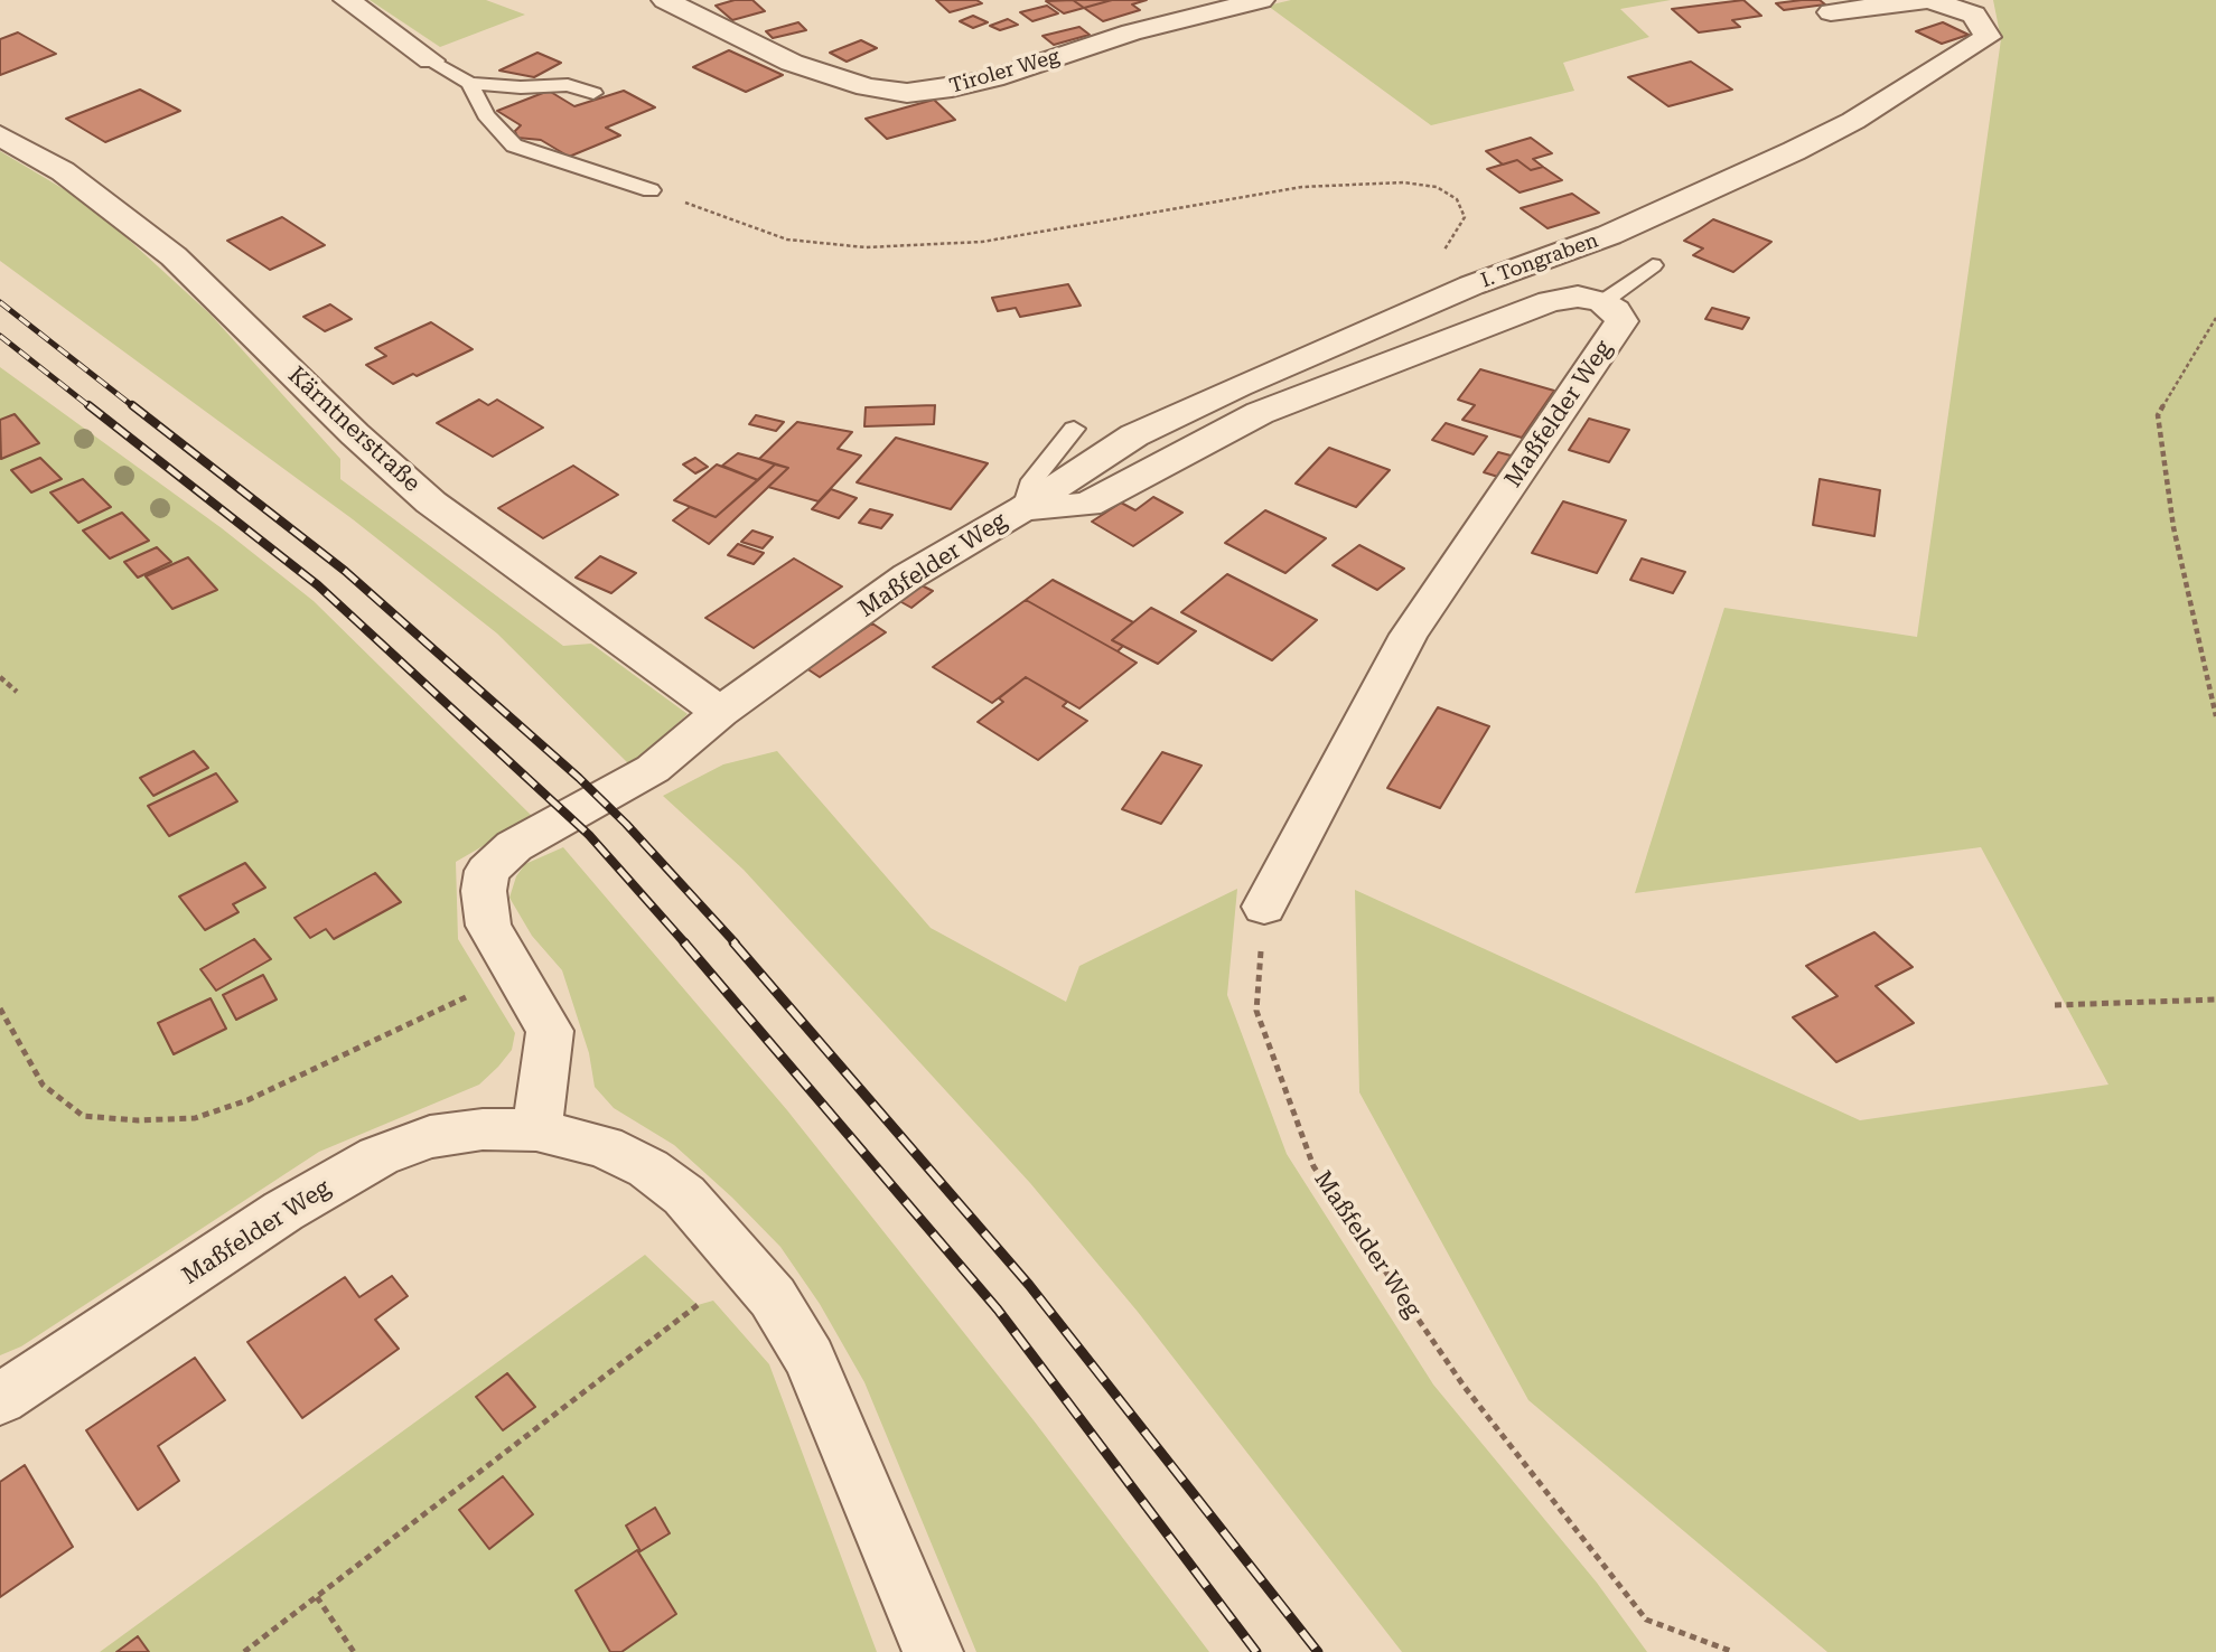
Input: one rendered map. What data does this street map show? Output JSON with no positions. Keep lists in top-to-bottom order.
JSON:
{
  "streets": {
    "street": [
      "Tiroler Weg",
      "I. Tongraben",
      "Maßfelder Weg",
      "Kärntnerstraße"
    ]
  },
  "crossings": [
    ["I. Tongraben", "Maßfelder Weg"],
    ["Maßfelder Weg", "Kärntnerstraße"]
  ]
}
